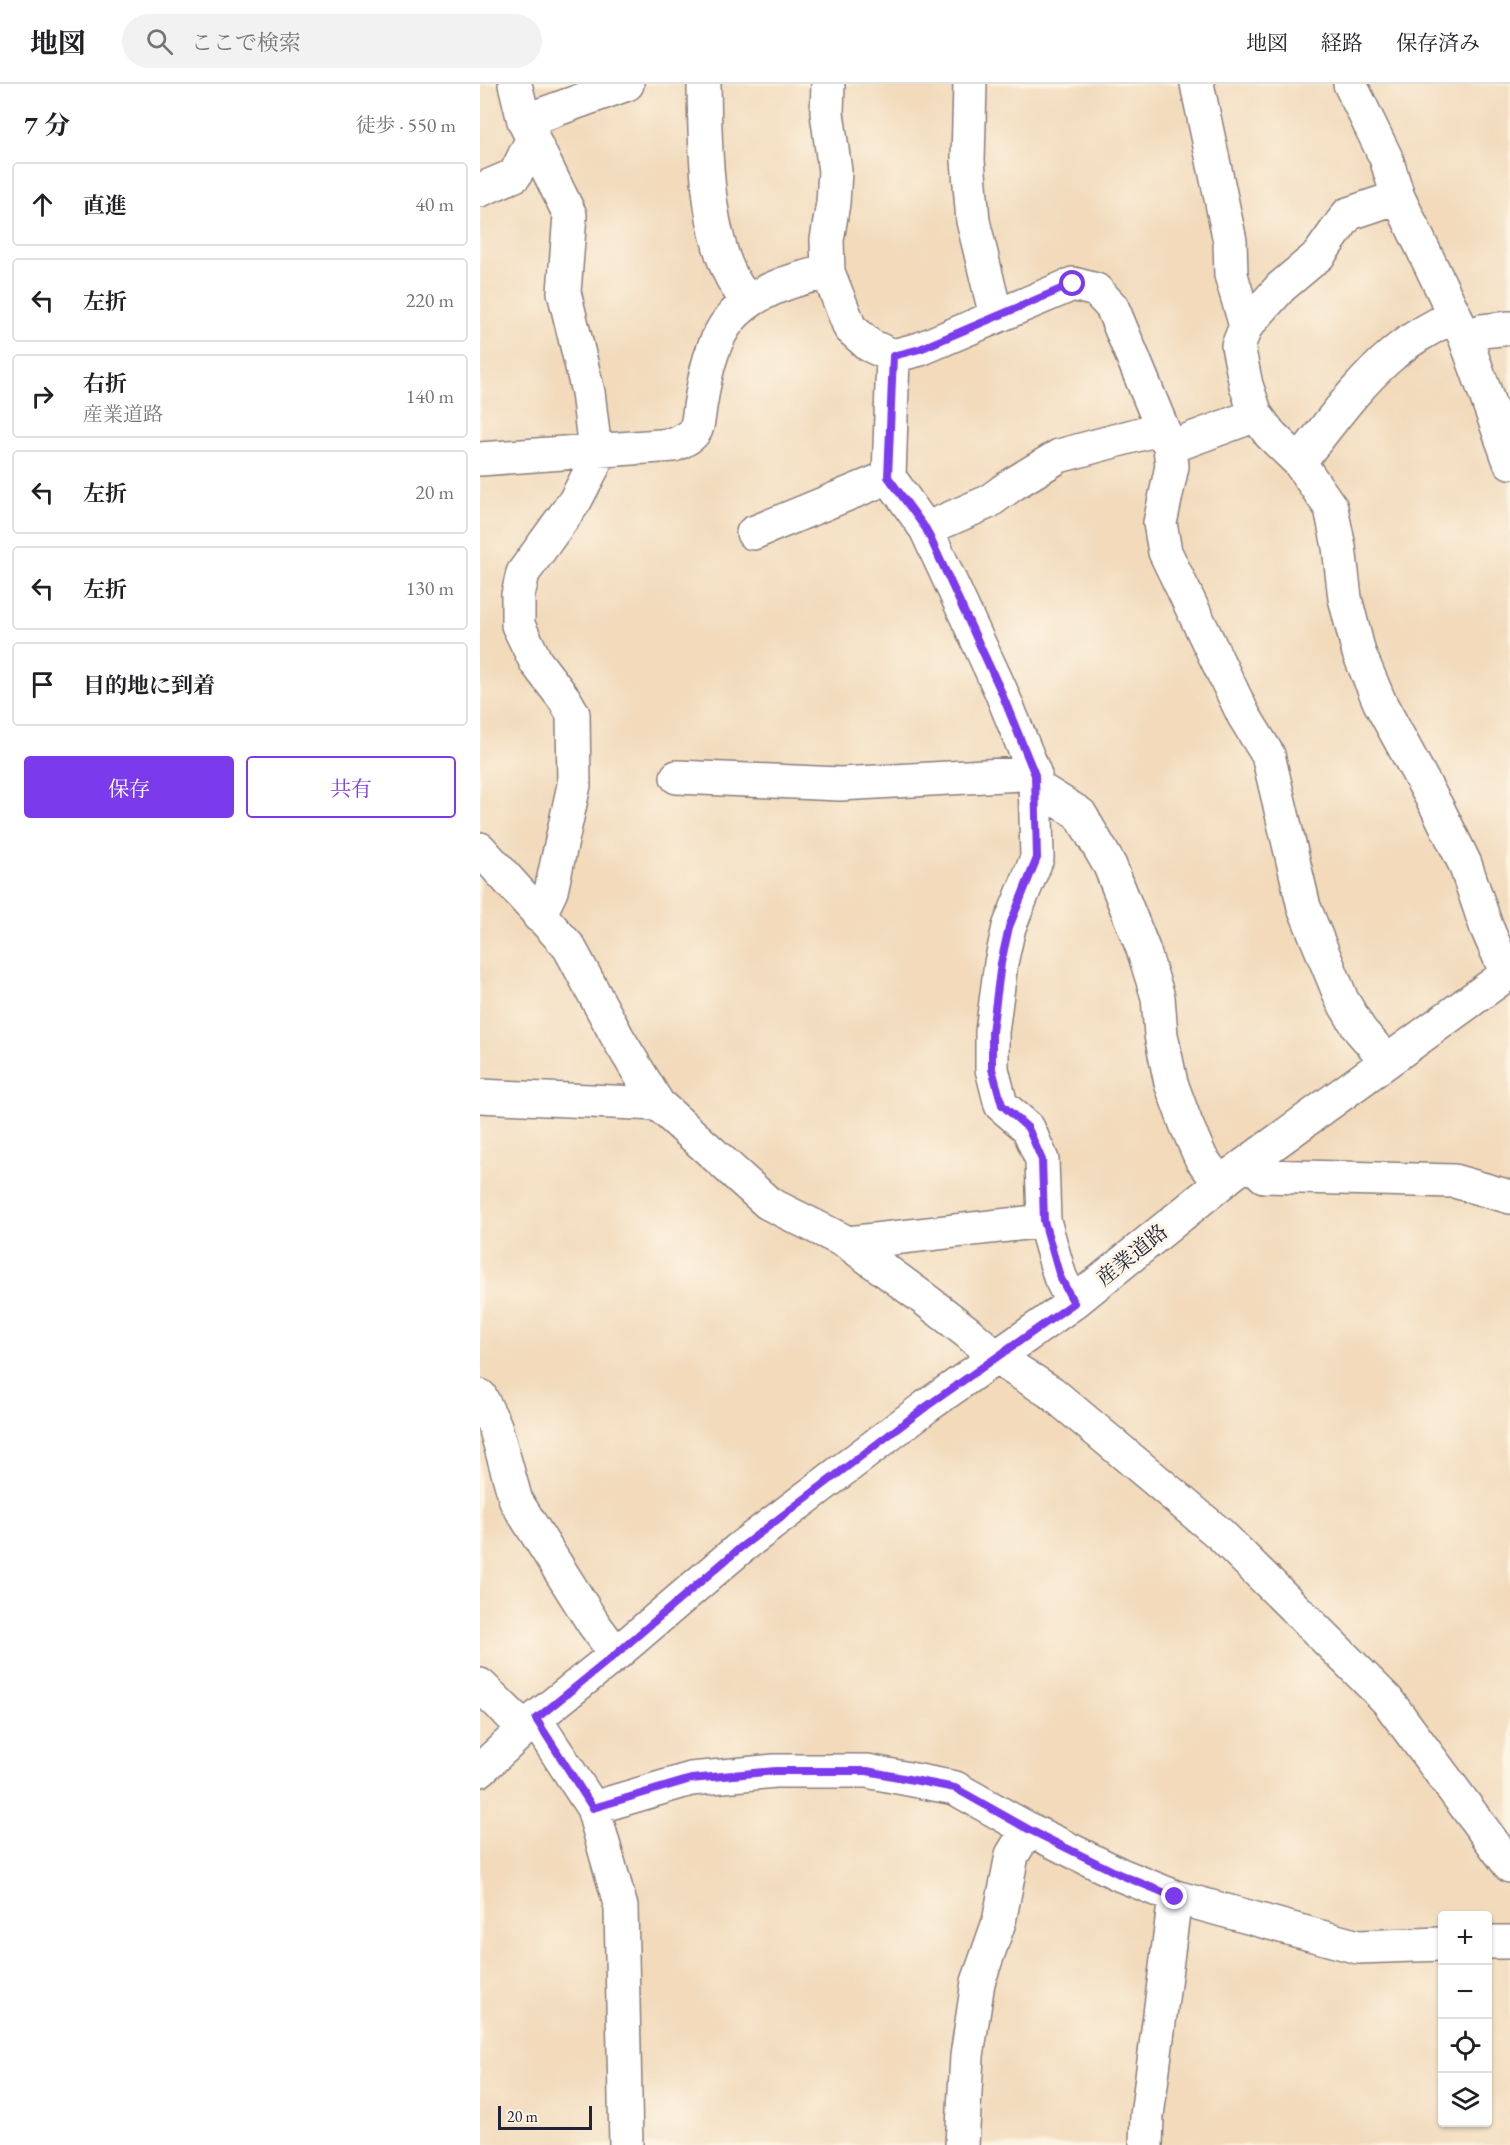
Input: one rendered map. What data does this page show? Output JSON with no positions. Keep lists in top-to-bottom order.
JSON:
{
  "streets": {
    "street": ["産業道路"]
  },
  "scale_bar": "20 m",
  "page": {
    "header": "地図",
    "search": "ここで検索",
    "nav": ["地図", "経路", "保存済み"],
    "heading": ["7 分", "徒歩 · 550 m"],
    "list": [
      ["直進", "40 m"],
      ["左折", "220 m"],
      ["右折", "産業道路", "140 m"],
      ["左折", "20 m"],
      ["左折", "130 m"],
      "目的地に到着"
    ],
    "buttons": ["保存", "共有"],
    "map_buttons": ["+", "−"],
    "scale": "20 m"
  }
}
